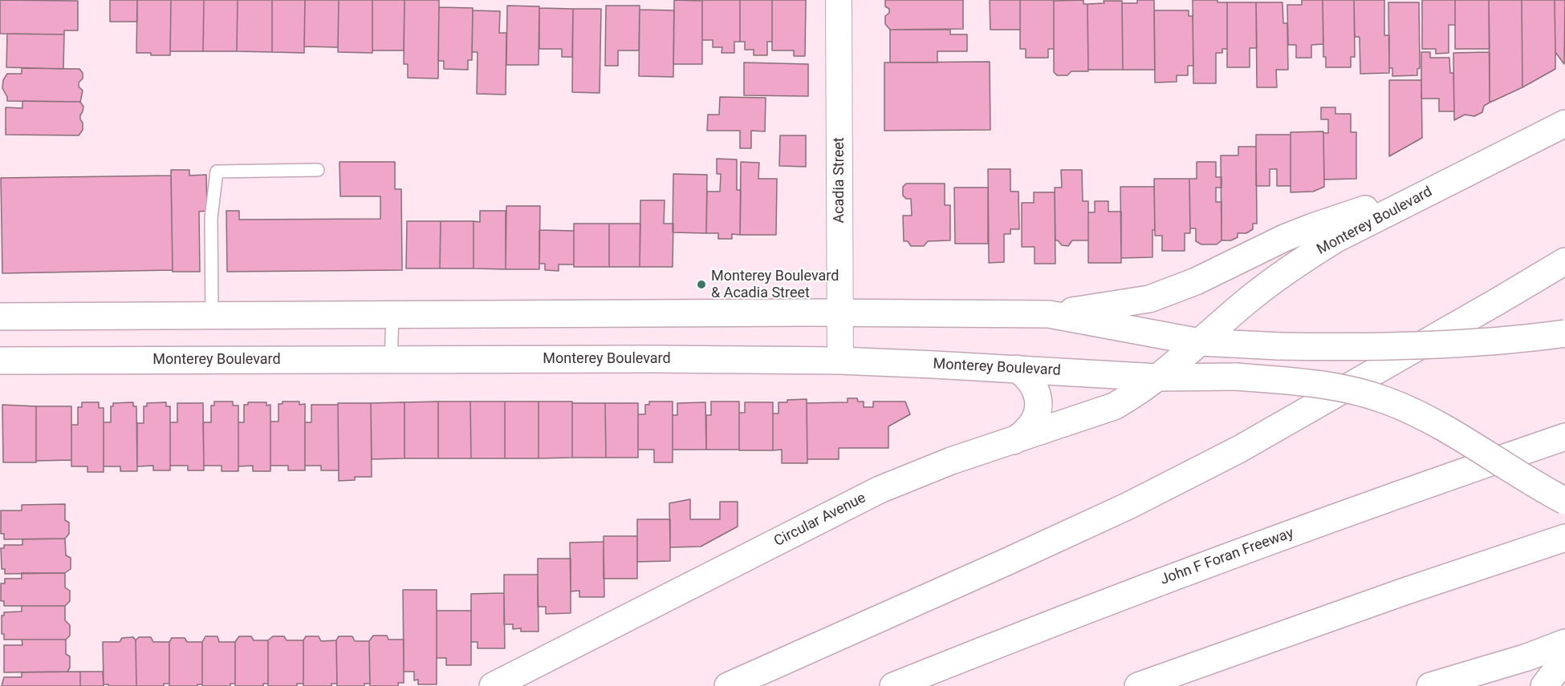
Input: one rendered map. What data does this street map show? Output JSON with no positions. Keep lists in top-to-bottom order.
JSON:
{
  "streets": {
    "main road": ["Monterey Boulevard", "Circular Avenue", "John F Foran Freeway"],
    "street": ["Acadia Street"]
  },
  "crossings": [
    ["Acadia Street", "Monterey Boulevard"],
    ["Monterey Boulevard", "Circular Avenue"]
  ],
  "places": ["Monterey Boulevard & Acadia Street"]
}
